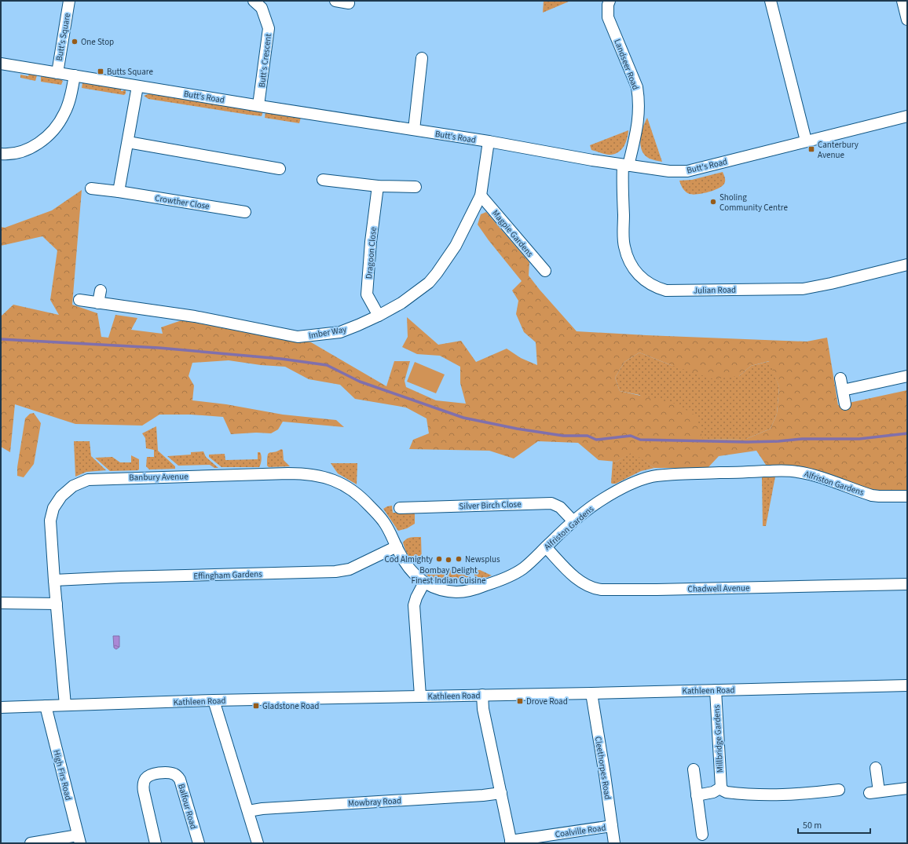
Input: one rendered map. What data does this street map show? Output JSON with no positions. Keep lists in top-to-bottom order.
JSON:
{
  "streets": {
    "street": [
      "Butt's Square",
      "Butt's Crescent",
      "Landseer Road",
      "Butt's Road",
      "Crowther Close",
      "Magpie Gardens",
      "Dragoon Close",
      "Julian Road",
      "Imber Way",
      "Banbury Avenue",
      "Alfriston Gardens",
      "Silver Birch Close",
      "Effingham Gardens",
      "Chadwell Avenue",
      "Kathleen Road",
      "Millbridge Gardens",
      "Cleethorpes Road",
      "High Firs Road",
      "Mowbray Road",
      "Balfour Road",
      "Coalville Road"
    ]
  },
  "crossings": [
    ["Butt's Square", "Butt's Road"],
    ["Butt's Crescent", "Butt's Road"],
    ["Landseer Road", "Butt's Road"],
    ["Landseer Road", "Julian Road"],
    ["Butt's Road", "Julian Road"],
    ["Butt's Road", "Imber Way"],
    ["Magpie Gardens", "Imber Way"],
    ["Dragoon Close", "Imber Way"],
    ["Banbury Avenue", "Alfriston Gardens"],
    ["Banbury Avenue", "Effingham Gardens"],
    ["Banbury Avenue", "Kathleen Road"],
    ["Alfriston Gardens", "Silver Birch Close"],
    ["Alfriston Gardens", "Chadwell Avenue"],
    ["Kathleen Road", "Millbridge Gardens"],
    ["Kathleen Road", "Cleethorpes Road"],
    ["Kathleen Road", "High Firs Road"],
    ["Cleethorpes Road", "Coalville Road"]
  ],
  "places": {
    "other": [
      "One Stop",
      "Sholing Community Centre",
      "Cod Almighty",
      "Newsplus",
      "Bombay Delight Finest Indian Cuisine"
    ],
    "transit": [
      "Butts Square",
      "Canterbury Avenue",
      "Drove Road",
      "Gladstone Road"
    ]
  },
  "scale_bar": "50 m"
}
